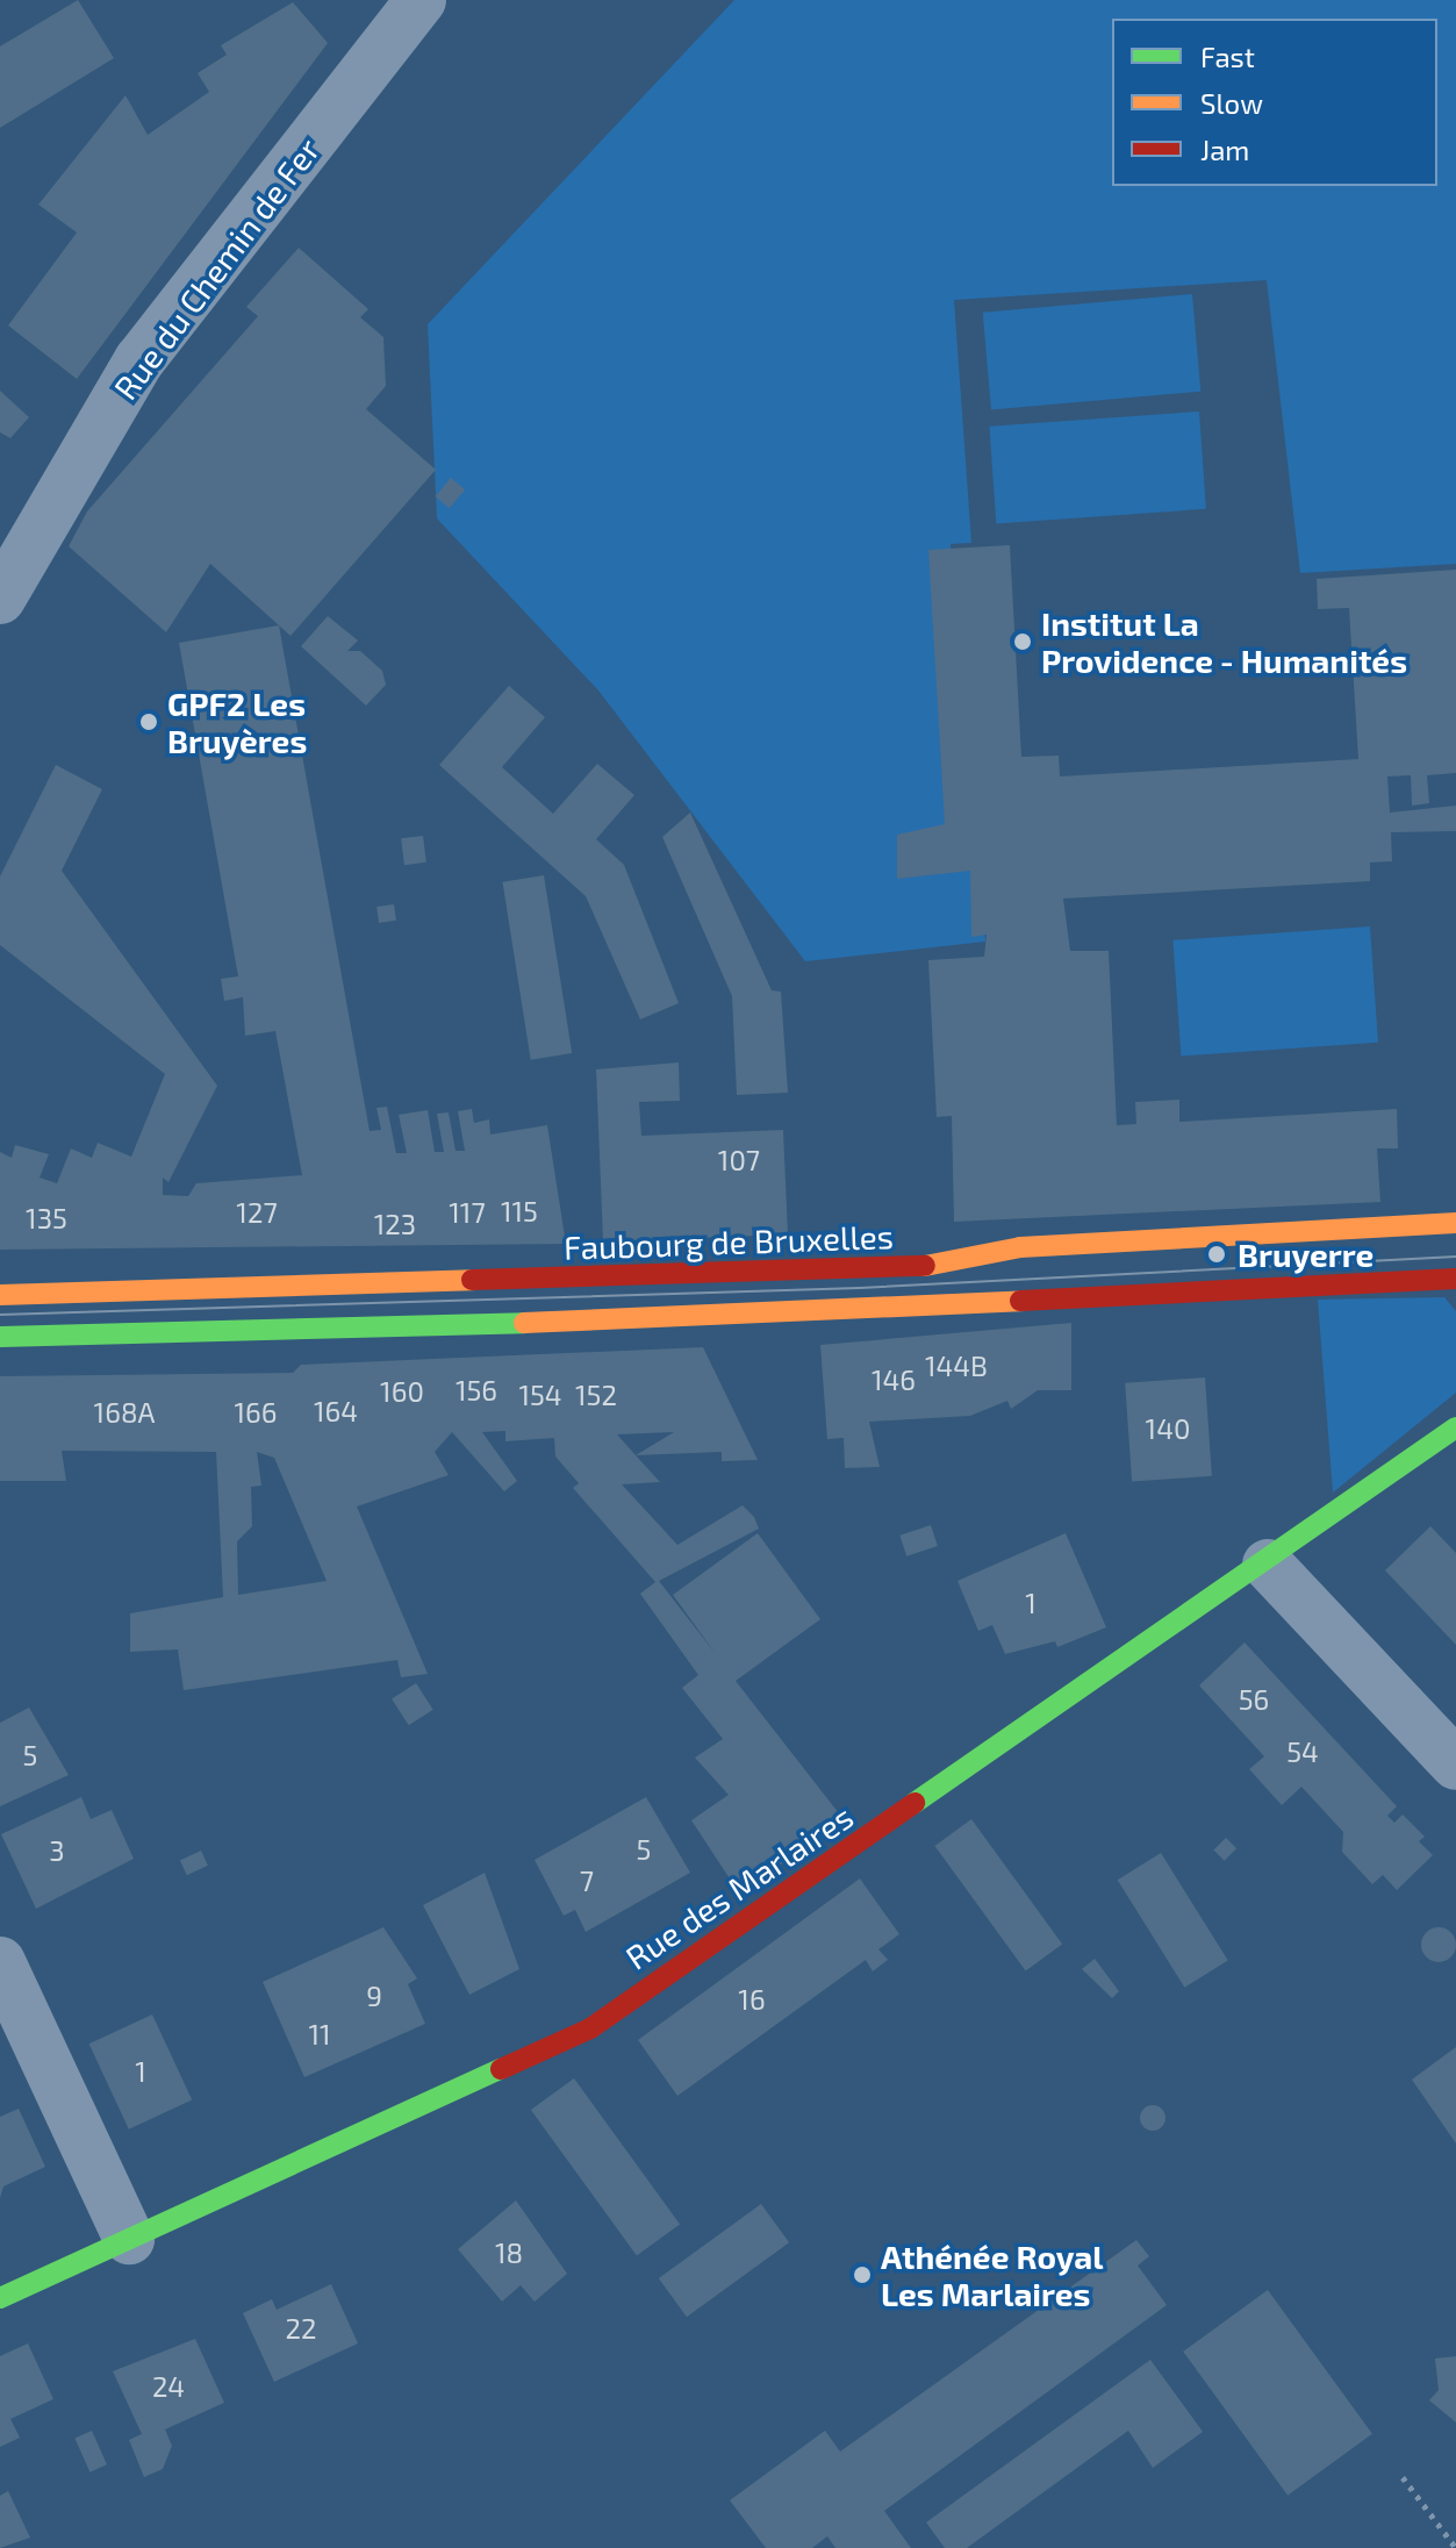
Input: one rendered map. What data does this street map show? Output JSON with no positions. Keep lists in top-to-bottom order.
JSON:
{
  "streets": {
    "street": ["Rue du Chemin de Fer", "Faubourg de Bruxelles", "Rue des Marlaires"]
  },
  "places": [
    "Institut La Providence - Humanités",
    "GPF2 Les Bruyères",
    "Bruyerre",
    "Athénée Royal Les Marlaires"
  ],
  "house_numbers": [
    "107",
    "115",
    "127",
    "117",
    "135",
    "123",
    "144B",
    "146",
    "156",
    "160",
    "154",
    "152",
    "164",
    "168A",
    "166",
    "140",
    "1",
    "56",
    "54",
    "5",
    "5",
    "3",
    "7",
    "9",
    "16",
    "11",
    "1",
    "18",
    "22",
    "24"
  ],
  "legend": ["Fast", "Slow", "Jam"]
}
